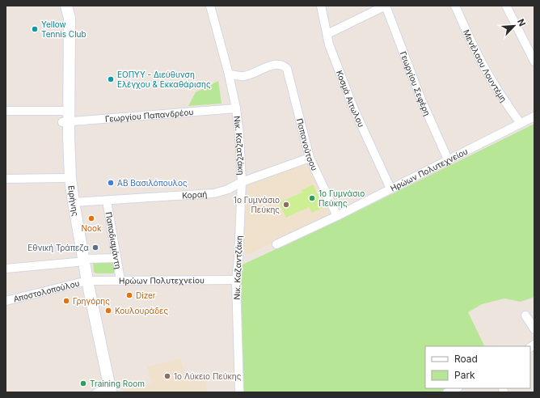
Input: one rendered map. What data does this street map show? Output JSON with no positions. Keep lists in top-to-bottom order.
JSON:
{
  "streets": {
    "main road": ["Ειρήνης"],
    "street": [
      "Μενέλαου Λουντέμη",
      "Γεωργίου Σεφέρη",
      "Κοσμά Αιτωλου",
      "Γεωργίου Παπανδρέου",
      "Παπανούτσου",
      "Νικ. Καζατζάκη",
      "Ηρώων Πολυτεχνείου",
      "Κοραή",
      "Παπαδιαμάντη",
      "Νικ. Καζαντζάκη",
      "Αποστολοπούλου"
    ]
  },
  "crossings": [
    ["Μενέλαου Λουντέμη", "Ηρώων Πολυτεχνείου"],
    ["Γεωργίου Σεφέρη", "Ηρώων Πολυτεχνείου"],
    ["Κοσμά Αιτωλου", "Ηρώων Πολυτεχνείου"],
    ["Γεωργίου Παπανδρέου", "Νικ. Καζατζάκη"],
    ["Γεωργίου Παπανδρέου", "Ειρήνης"],
    ["Παπανούτσου", "Νικ. Καζατζάκη"],
    ["Παπανούτσου", "Ηρώων Πολυτεχνείου"],
    ["Παπανούτσου", "Κοραή"],
    ["Νικ. Καζατζάκη", "Κοραή"],
    ["Νικ. Καζατζάκη", "Νικ. Καζαντζάκη"],
    ["Ηρώων Πολυτεχνείου", "Ειρήνης"],
    ["Ηρώων Πολυτεχνείου", "Παπαδιαμάντη"],
    ["Ηρώων Πολυτεχνείου", "Νικ. Καζαντζάκη"],
    ["Ηρώων Πολυτεχνείου", "Αποστολοπούλου"],
    ["Κοραή", "Ειρήνης"],
    ["Κοραή", "Παπαδιαμάντη"],
    ["Κοραή", "Νικ. Καζαντζάκη"],
    ["Ειρήνης", "Αποστολοπούλου"]
  ],
  "places": [
    "Yellow Tennis Club",
    "ΕΟΠΥΥ - Διεύθυνση Ελέγχου & Εκκαθάρισης",
    "ΑΒ Βασιλόπουλος",
    "1ο Γυμνάσιο Πεύκης",
    "1o Γυμνάσιο Πεύκης",
    "Nook",
    "Εθνική Τράπεζα",
    "Dizer",
    "Γρηγόρης",
    "Κουλουράδες",
    "1ο Λύκειο Πεύκης",
    "Training Room"
  ],
  "legend": ["Road", "Park"],
  "north": "top right"
}
